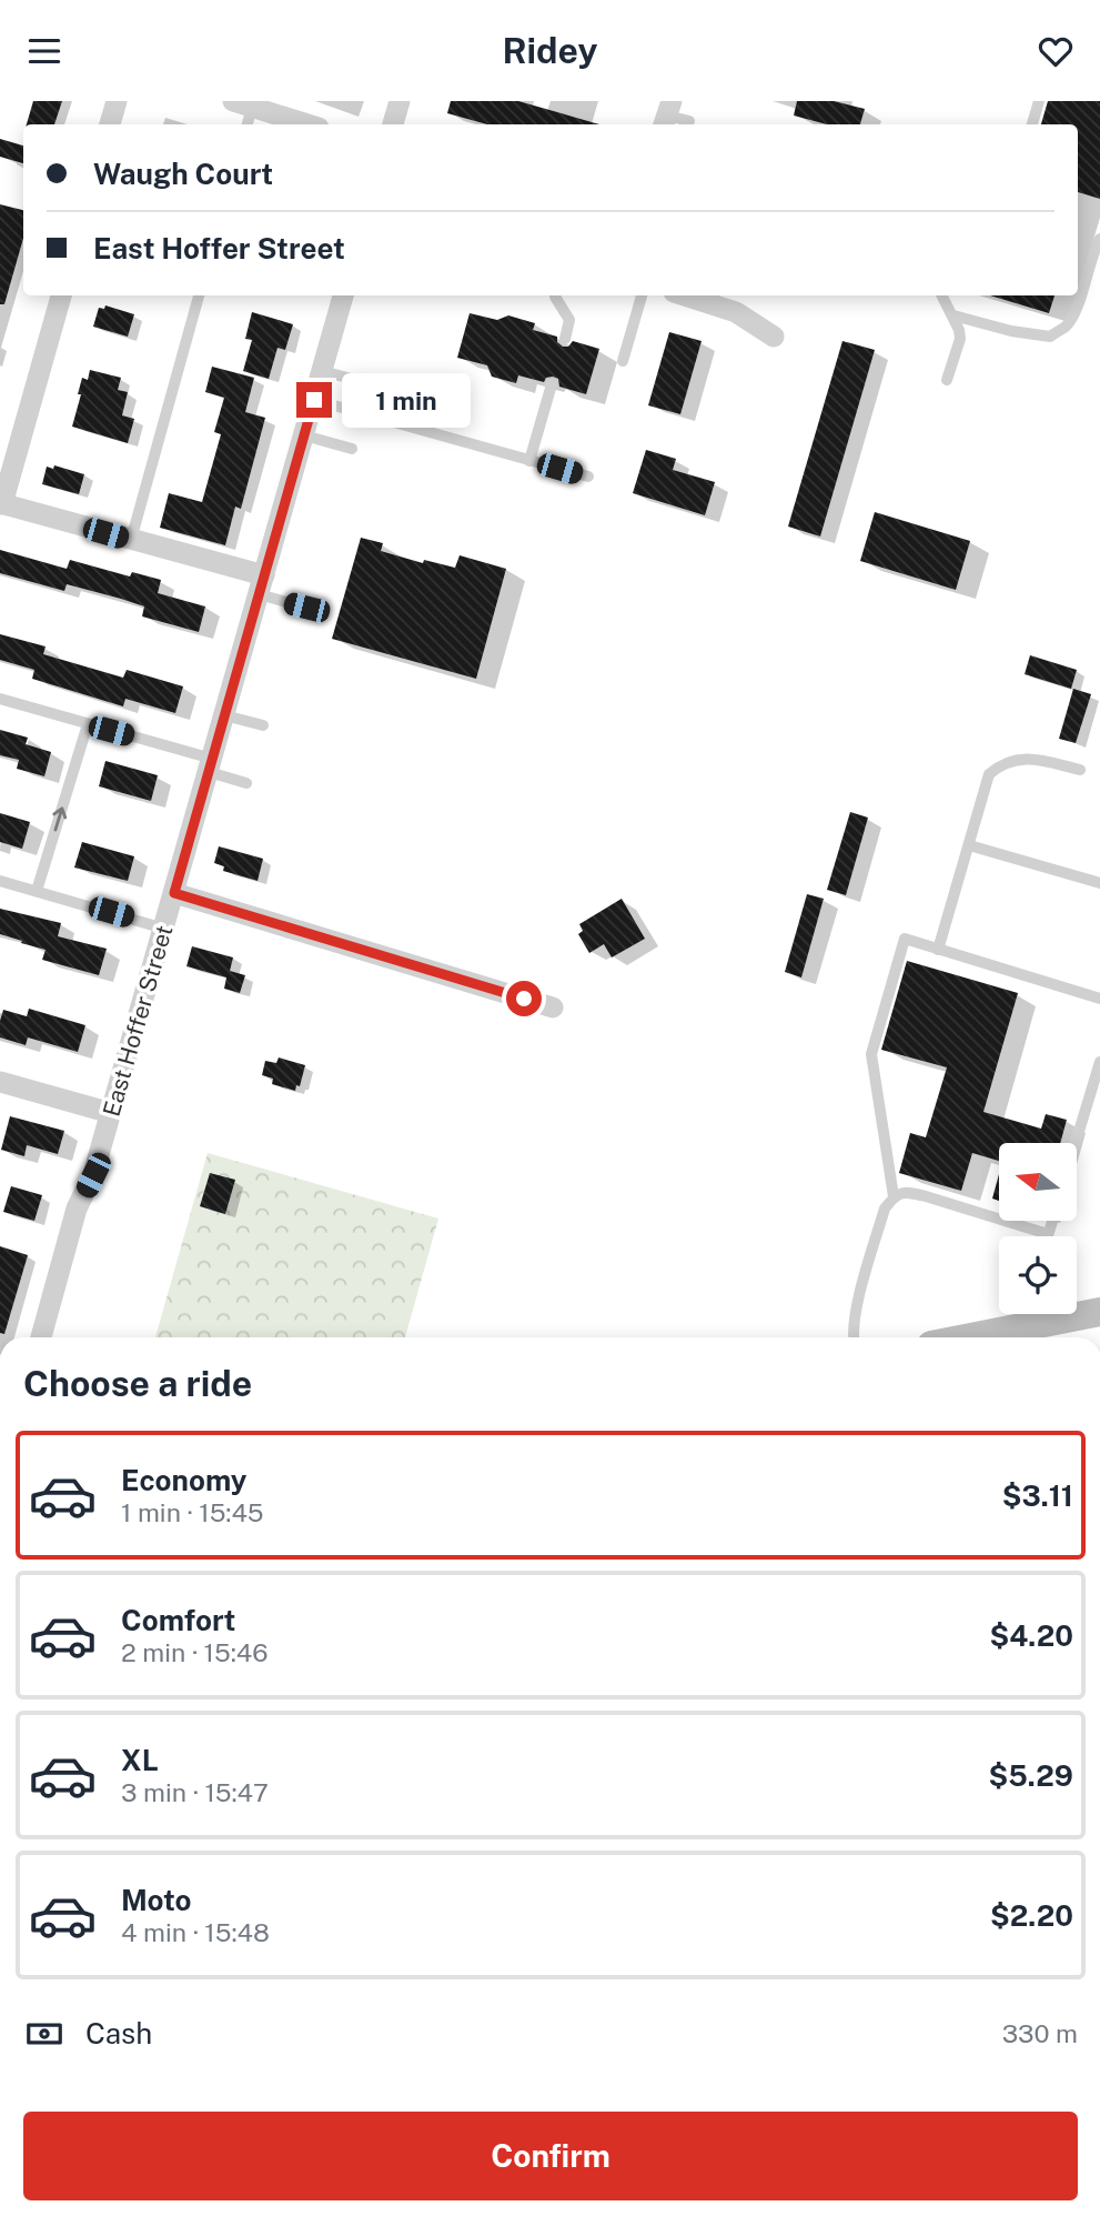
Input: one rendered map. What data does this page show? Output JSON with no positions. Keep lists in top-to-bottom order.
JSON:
{
  "streets": {
    "street": ["East Hoffer Street"]
  },
  "north": "left",
  "page": {
    "header": "Ridey",
    "banner": ["Waugh Court", "East Hoffer Street"],
    "bubble": "1 min",
    "heading": "Choose a ride",
    "list": [
      {
        "name": "Economy",
        "note": "1 min · 15:45",
        "value": "$3.11"
      },
      {
        "name": "Comfort",
        "note": "2 min · 15:46",
        "value": "$4.20"
      },
      {
        "name": "XL",
        "note": "3 min · 15:47",
        "value": "$5.29"
      },
      {
        "name": "Moto",
        "note": "4 min · 15:48",
        "value": "$2.20"
      }
    ],
    "pay": ["Cash", "330 m"],
    "buttons": "Confirm"
  }
}
